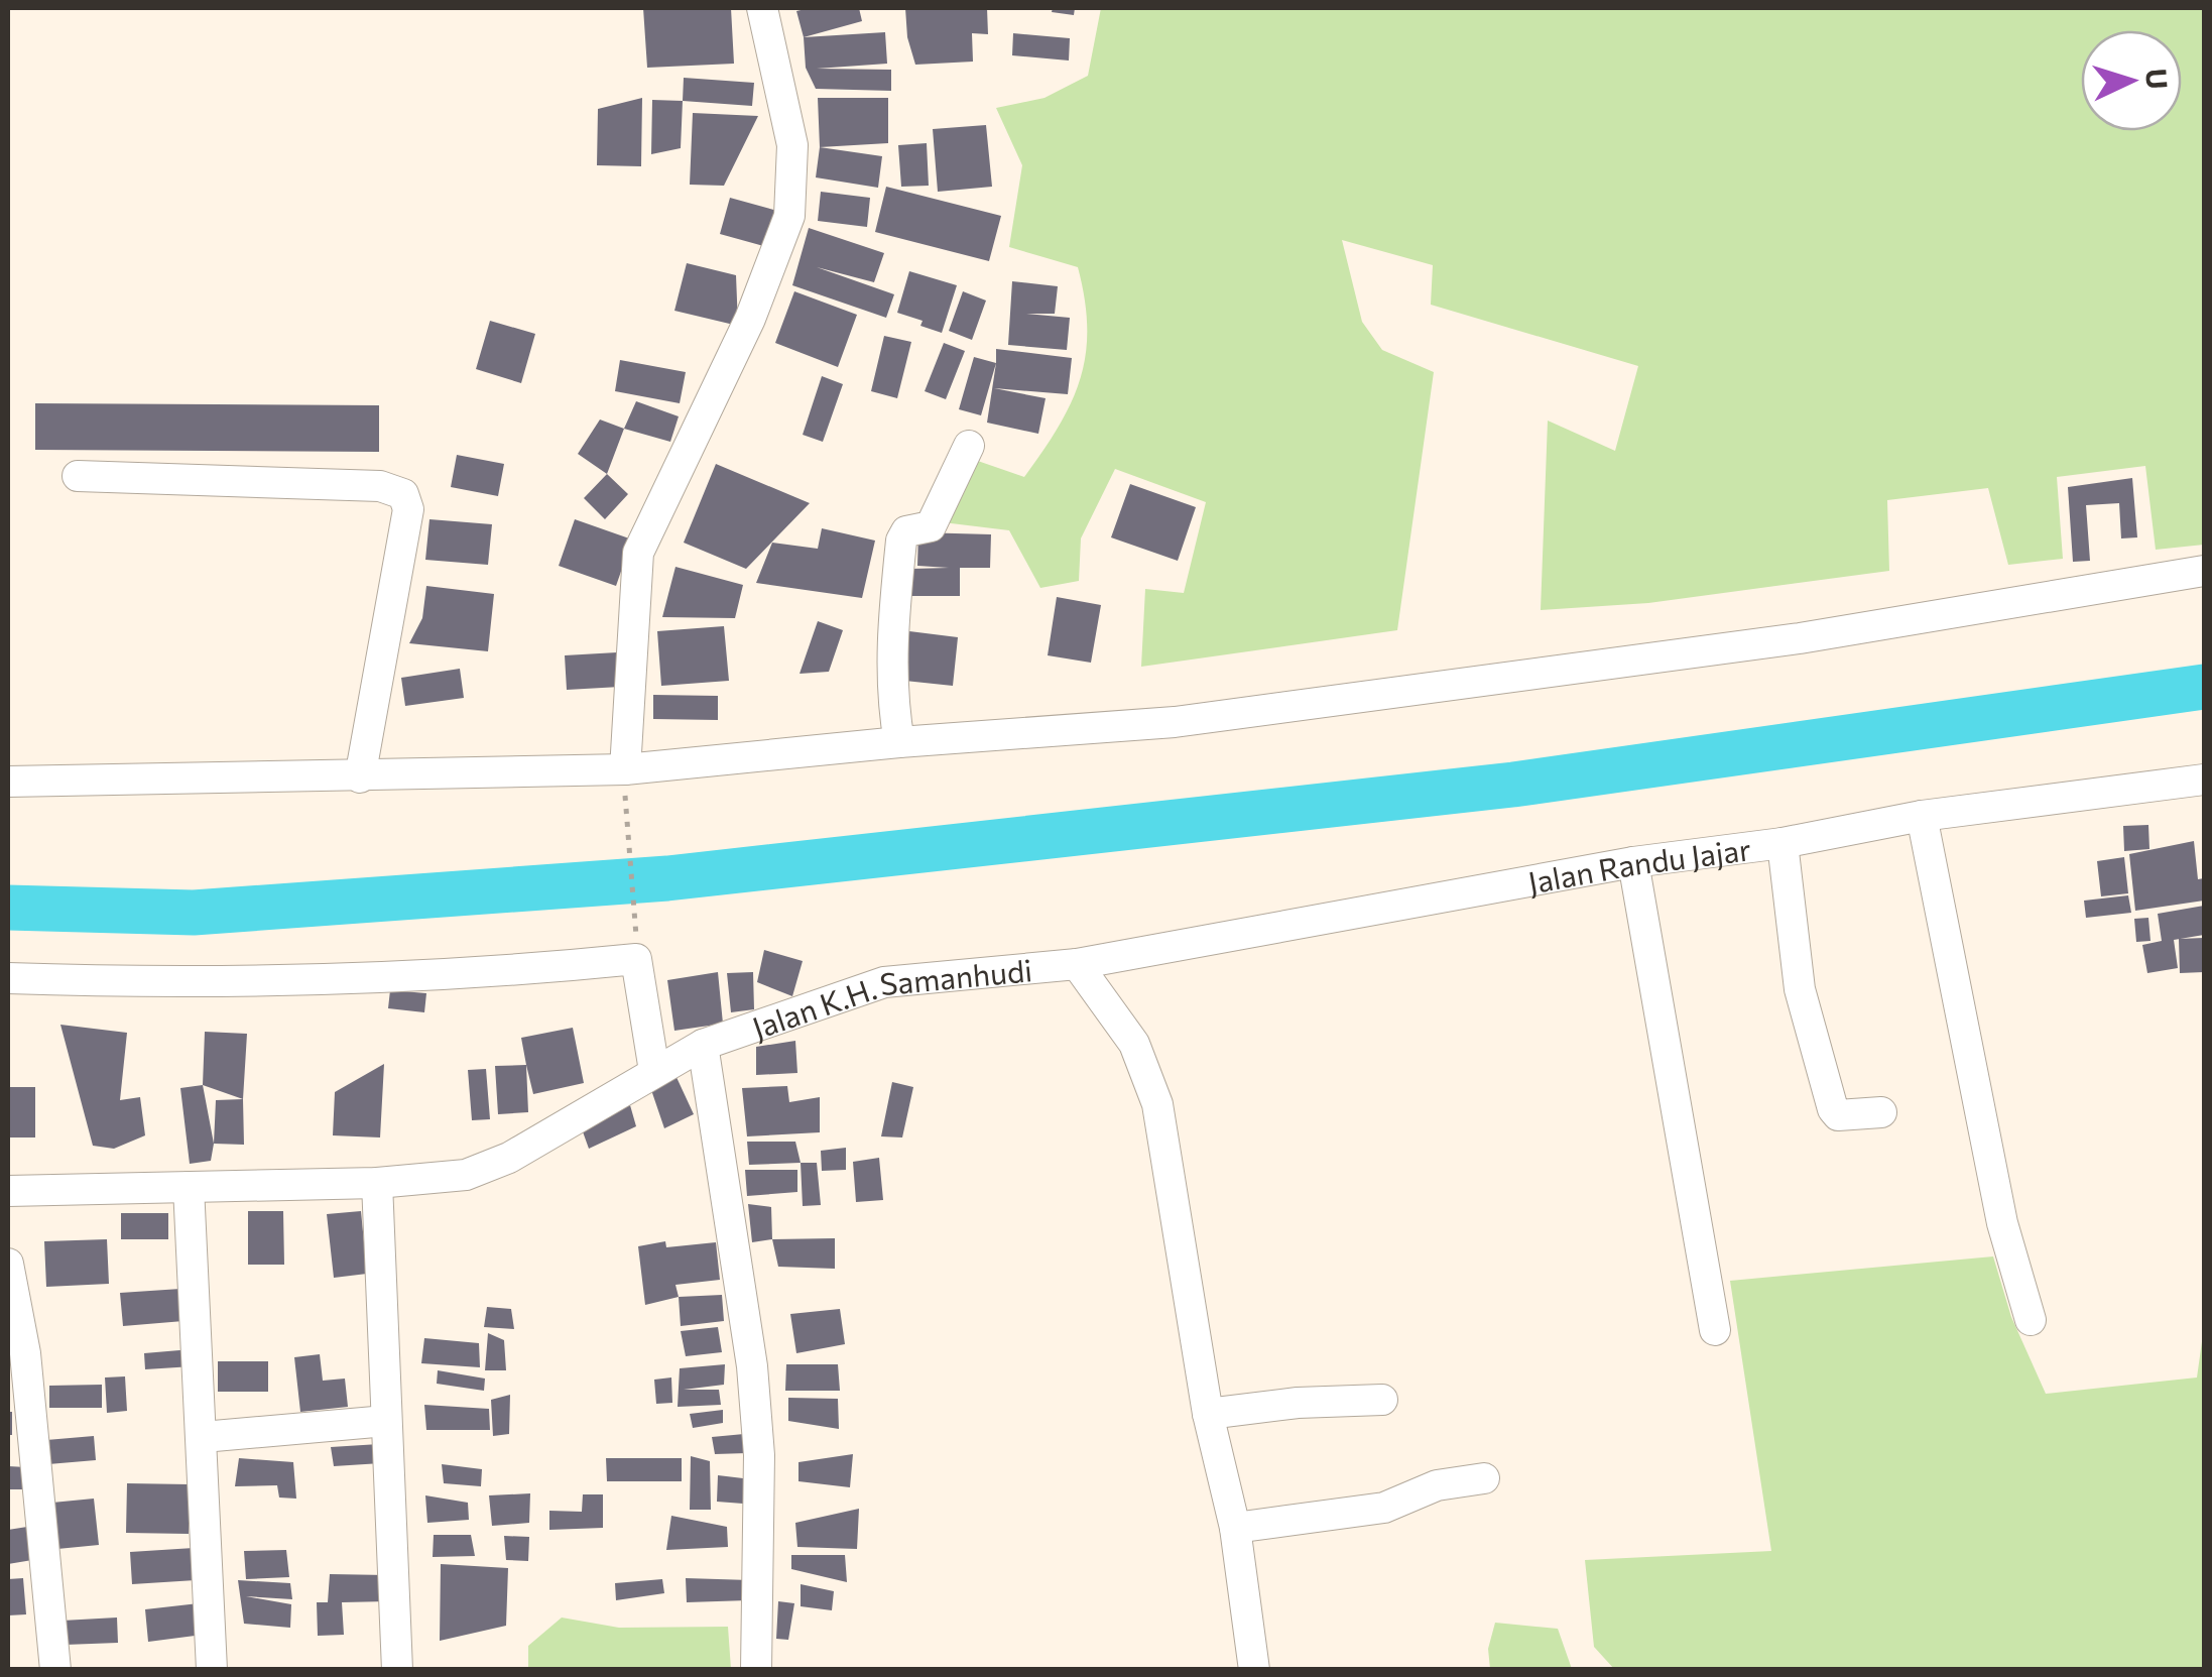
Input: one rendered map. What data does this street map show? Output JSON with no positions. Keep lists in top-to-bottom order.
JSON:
{
  "streets": {
    "street": ["Jalan Randu Jajar", "Jalan K.H. Samanhudi"]
  },
  "crossings": [
    ["Jalan Randu Jajar", "Jalan K.H. Samanhudi"]
  ],
  "north": "right"
}
